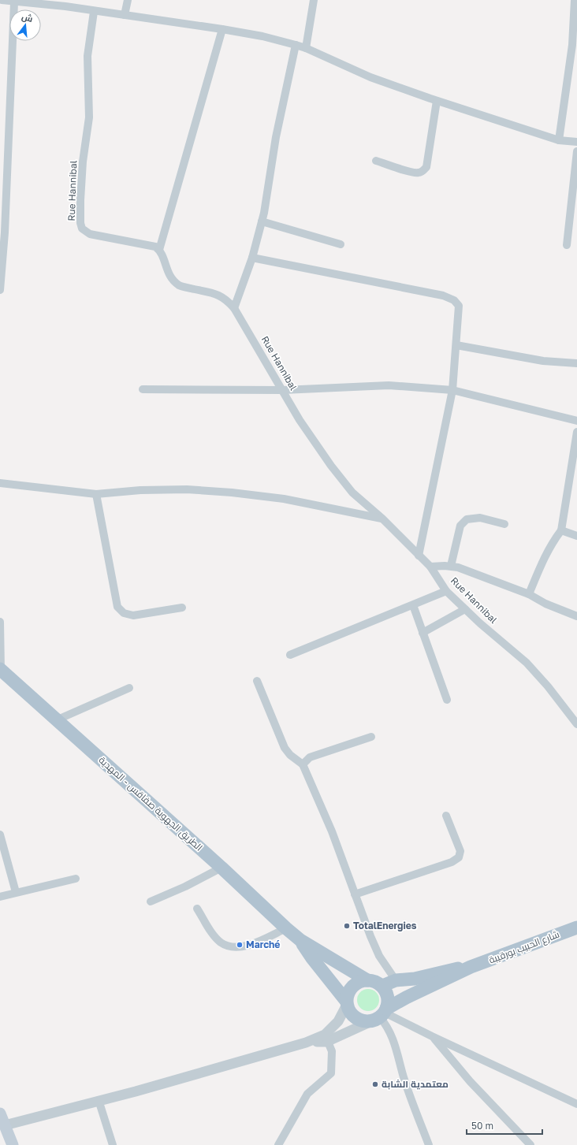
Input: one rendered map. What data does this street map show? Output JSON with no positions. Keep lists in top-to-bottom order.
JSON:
{
  "streets": {
    "main road": ["الطريق الجهوية صفاقس - المهدية", "شارع الحبيب بورقيبة"],
    "street": ["Rue Hannibal"]
  },
  "crossings": [
    ["الطريق الجهوية صفاقس - المهدية", "شارع الحبيب بورقيبة"]
  ],
  "places": ["TotalEnergies", "Marché", "معتمدية الشابة"],
  "scale_bar": "50 m",
  "north": "top"
}
